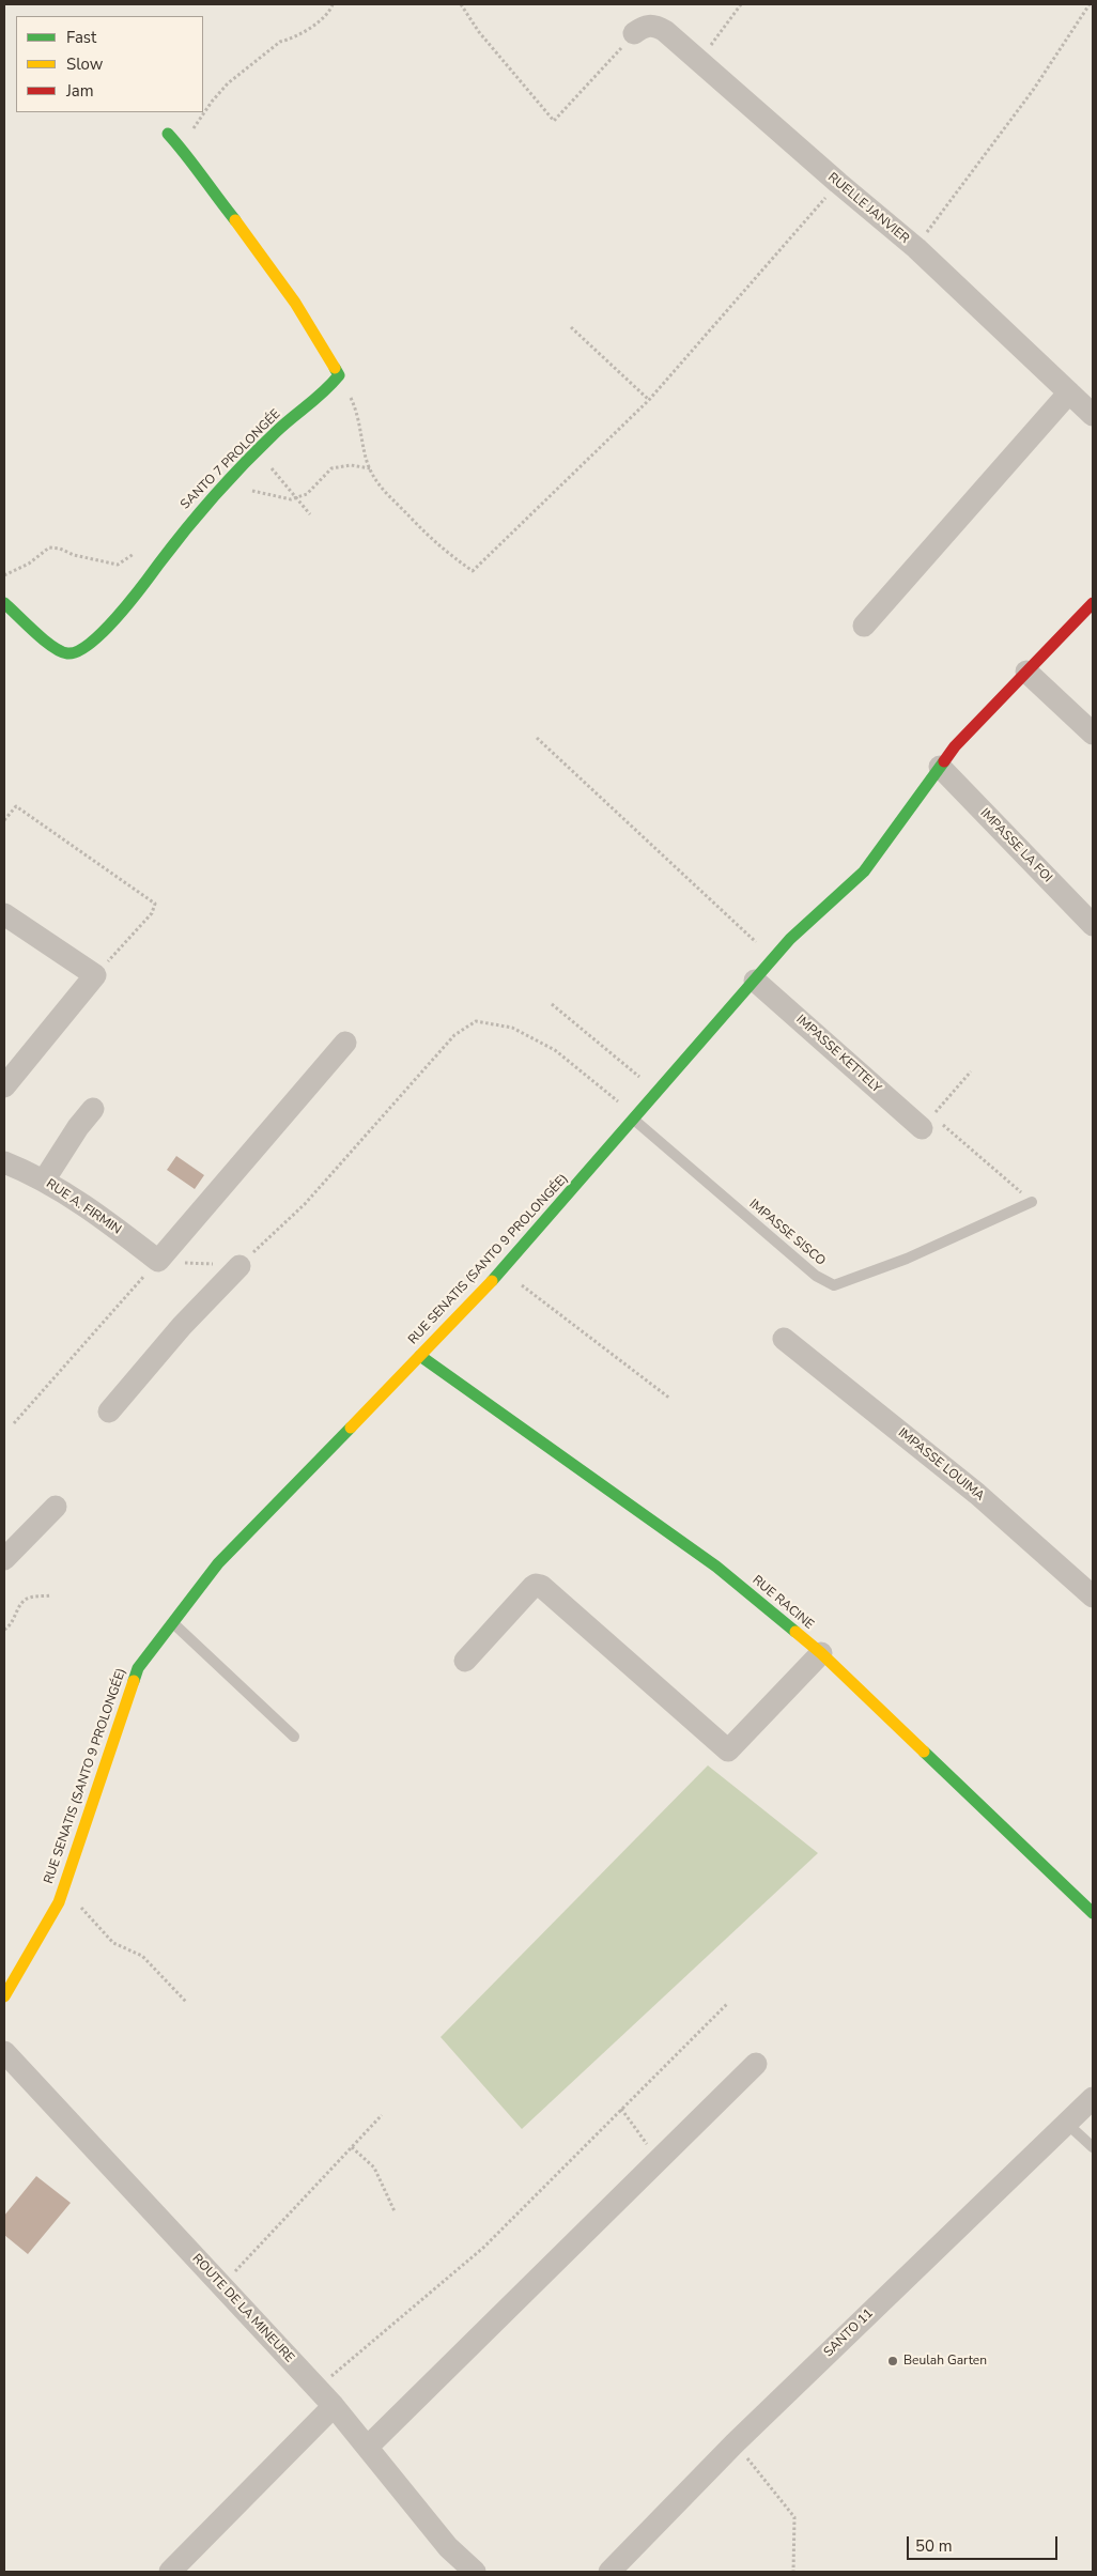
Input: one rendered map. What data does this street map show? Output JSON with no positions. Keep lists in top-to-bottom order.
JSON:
{
  "streets": {
    "street": [
      "RUELLE JANVIER",
      "SANTO 7 PROLONGÉE",
      "IMPASSE LA FOI",
      "IMPASSE KETTELY",
      "RUE A. FIRMIN",
      "RUE SENATIS (SANTO 9 PROLONGÉE)",
      "IMPASSE LOUIMA",
      "RUE RACINE",
      "ROUTE DE LA MINEURE",
      "SANTO 11"
    ],
    "lane": ["IMPASSE SISCO"]
  },
  "crossings": [
    ["IMPASSE LA FOI", "RUE SENATIS (SANTO 9 PROLONGÉE)"],
    ["IMPASSE KETTELY", "RUE SENATIS (SANTO 9 PROLONGÉE)"],
    ["IMPASSE SISCO", "RUE SENATIS (SANTO 9 PROLONGÉE)"],
    ["RUE SENATIS (SANTO 9 PROLONGÉE)", "RUE RACINE"]
  ],
  "places": ["Beulah Garten"],
  "legend": ["Fast", "Slow", "Jam"],
  "scale_bar": "50 m"
}
